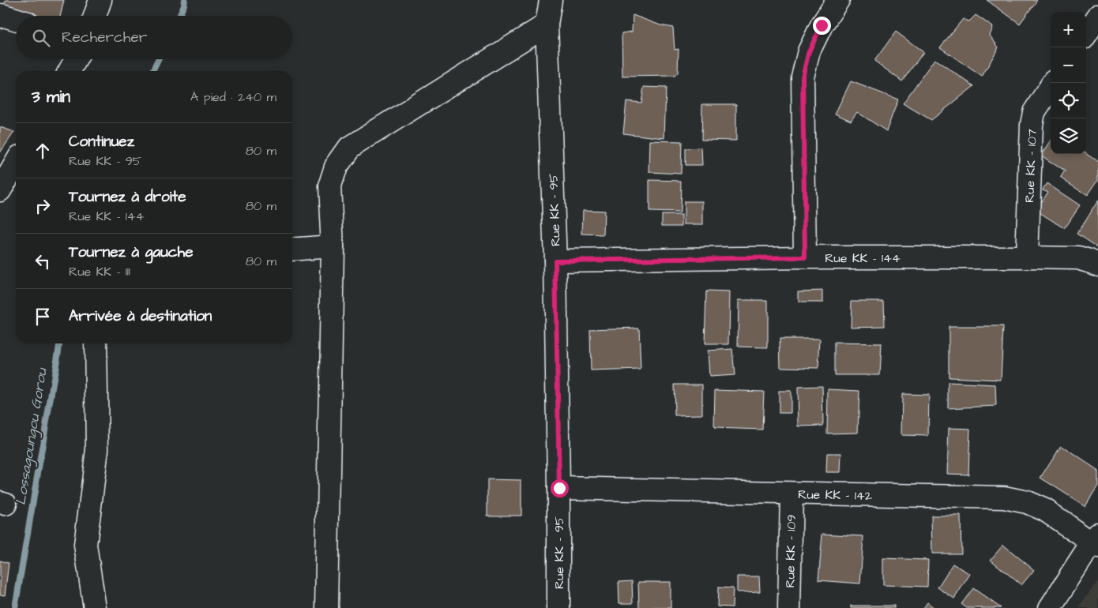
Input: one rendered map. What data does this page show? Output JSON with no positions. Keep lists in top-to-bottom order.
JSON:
{
  "streets": {
    "street": [
      "Rue KK - 107",
      "Rue KK - 95",
      "Rue KK - 144",
      "Rue KK - 142",
      "Rue KK - 109"
    ]
  },
  "crossings": [
    ["Rue KK - 107", "Rue KK - 144"],
    ["Rue KK - 95", "Rue KK - 144"],
    ["Rue KK - 95", "Rue KK - 142"],
    ["Rue KK - 142", "Rue KK - 109"]
  ],
  "water": ["Lossagoungou Gorou"],
  "page": {
    "map_buttons": ["+", "−"],
    "search": "Rechercher",
    "heading": ["3 min", "À pied · 240 m"],
    "list": [
      ["Continuez", "Rue KK - 95", "80 m"],
      ["Tournez à droite", "Rue KK - 144", "80 m"],
      ["Tournez à gauche", "Rue KK - 111", "80 m"],
      "Arrivée à destination"
    ]
  }
}
